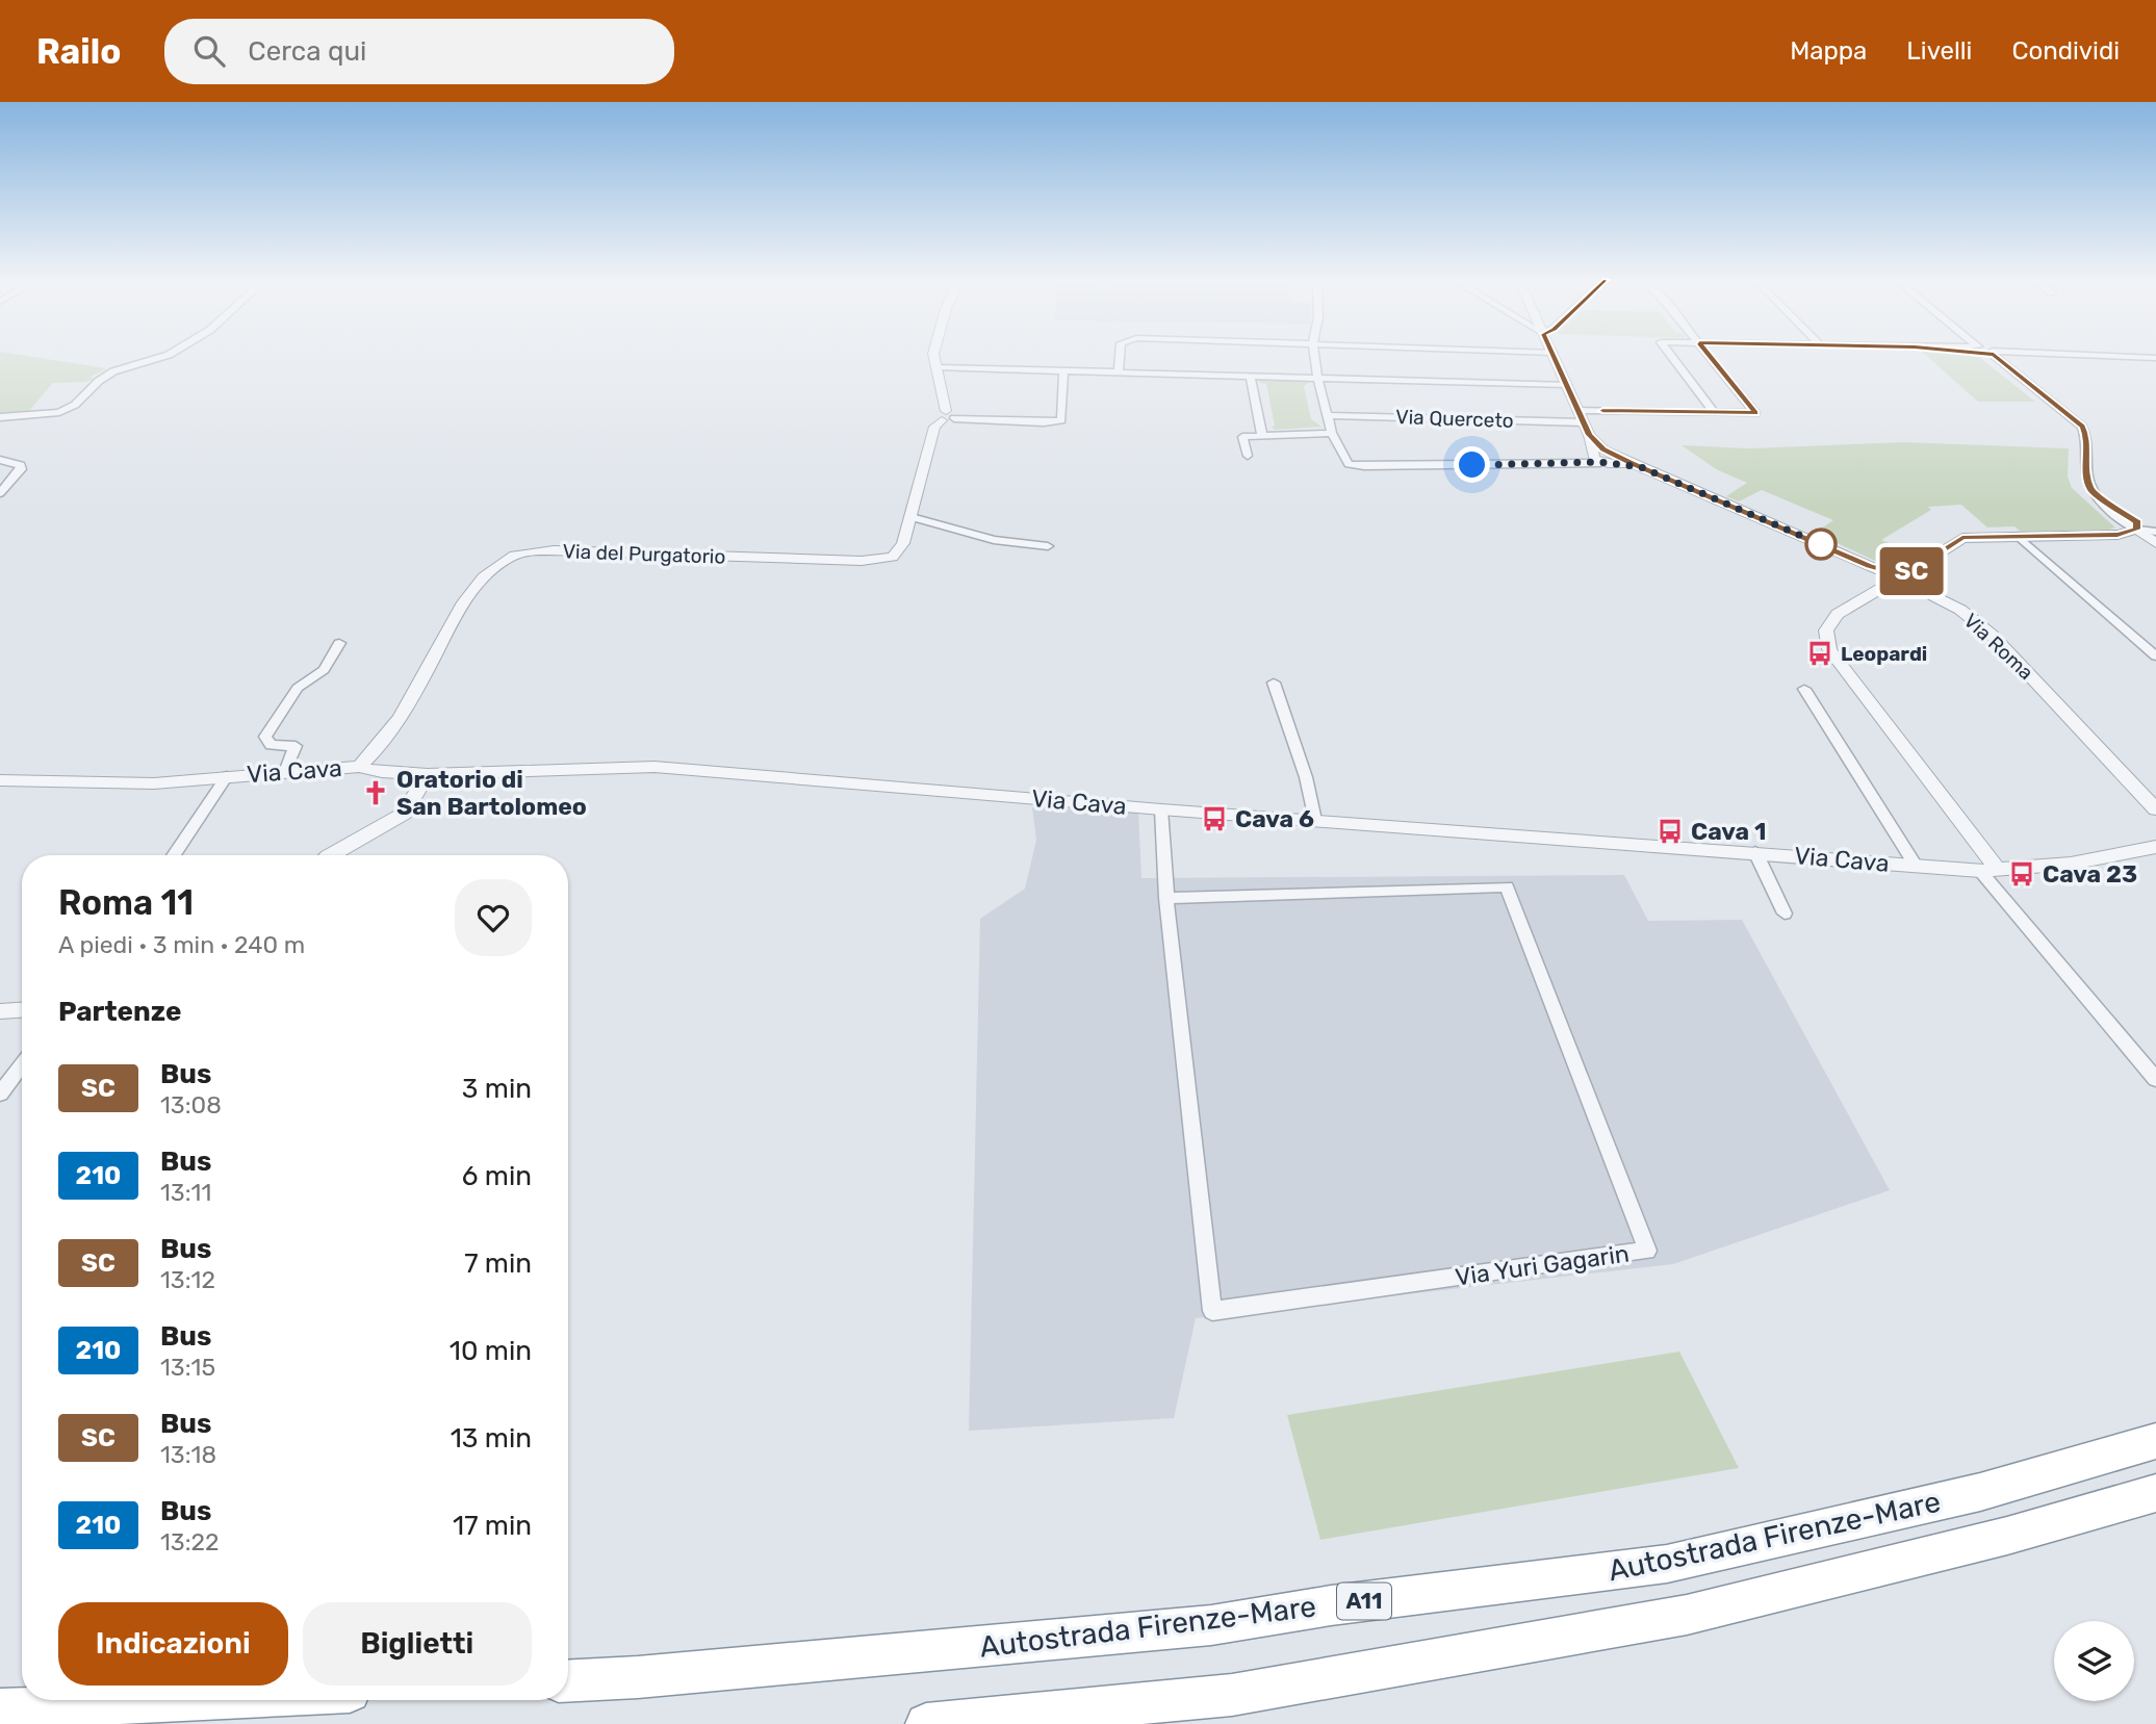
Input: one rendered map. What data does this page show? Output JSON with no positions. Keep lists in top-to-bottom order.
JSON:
{
  "streets": {
    "highway": ["Autostrada Firenze-Mare", "A11"],
    "street": [
      "Via Querceto",
      "Via del Purgatorio",
      "Via Roma",
      "Via Cava",
      "Via Yuri Gagarin"
    ]
  },
  "crossings": [
    ["Via del Purgatorio", "Via Cava"],
    ["Via Cava", "Via Yuri Gagarin"]
  ],
  "places": {
    "bus stop": [
      "Leopardi",
      "Cava 6",
      "Cava 1",
      "Cava 23"
    ],
    "church": ["Oratorio di San Bartolomeo"]
  },
  "lines": ["bus line SC"],
  "page": {
    "header": "Railo",
    "search": "Cerca qui",
    "nav": ["Mappa", "Livelli", "Condividi"],
    "on_map": "SC",
    "heading": [
      ["Roma 11", "A piedi · 3 min · 240 m"],
      "Partenze"
    ],
    "list": [
      {
        "mark": "SC",
        "name": "Bus",
        "note": "13:08",
        "value": "3 min"
      },
      {
        "mark": "210",
        "name": "Bus",
        "note": "13:11",
        "value": "6 min"
      },
      {
        "mark": "SC",
        "name": "Bus",
        "note": "13:12",
        "value": "7 min"
      },
      {
        "mark": "210",
        "name": "Bus",
        "note": "13:15",
        "value": "10 min"
      },
      {
        "mark": "SC",
        "name": "Bus",
        "note": "13:18",
        "value": "13 min"
      },
      {
        "mark": "210",
        "name": "Bus",
        "note": "13:22",
        "value": "17 min"
      }
    ],
    "buttons": ["Indicazioni", "Biglietti"]
  }
}
